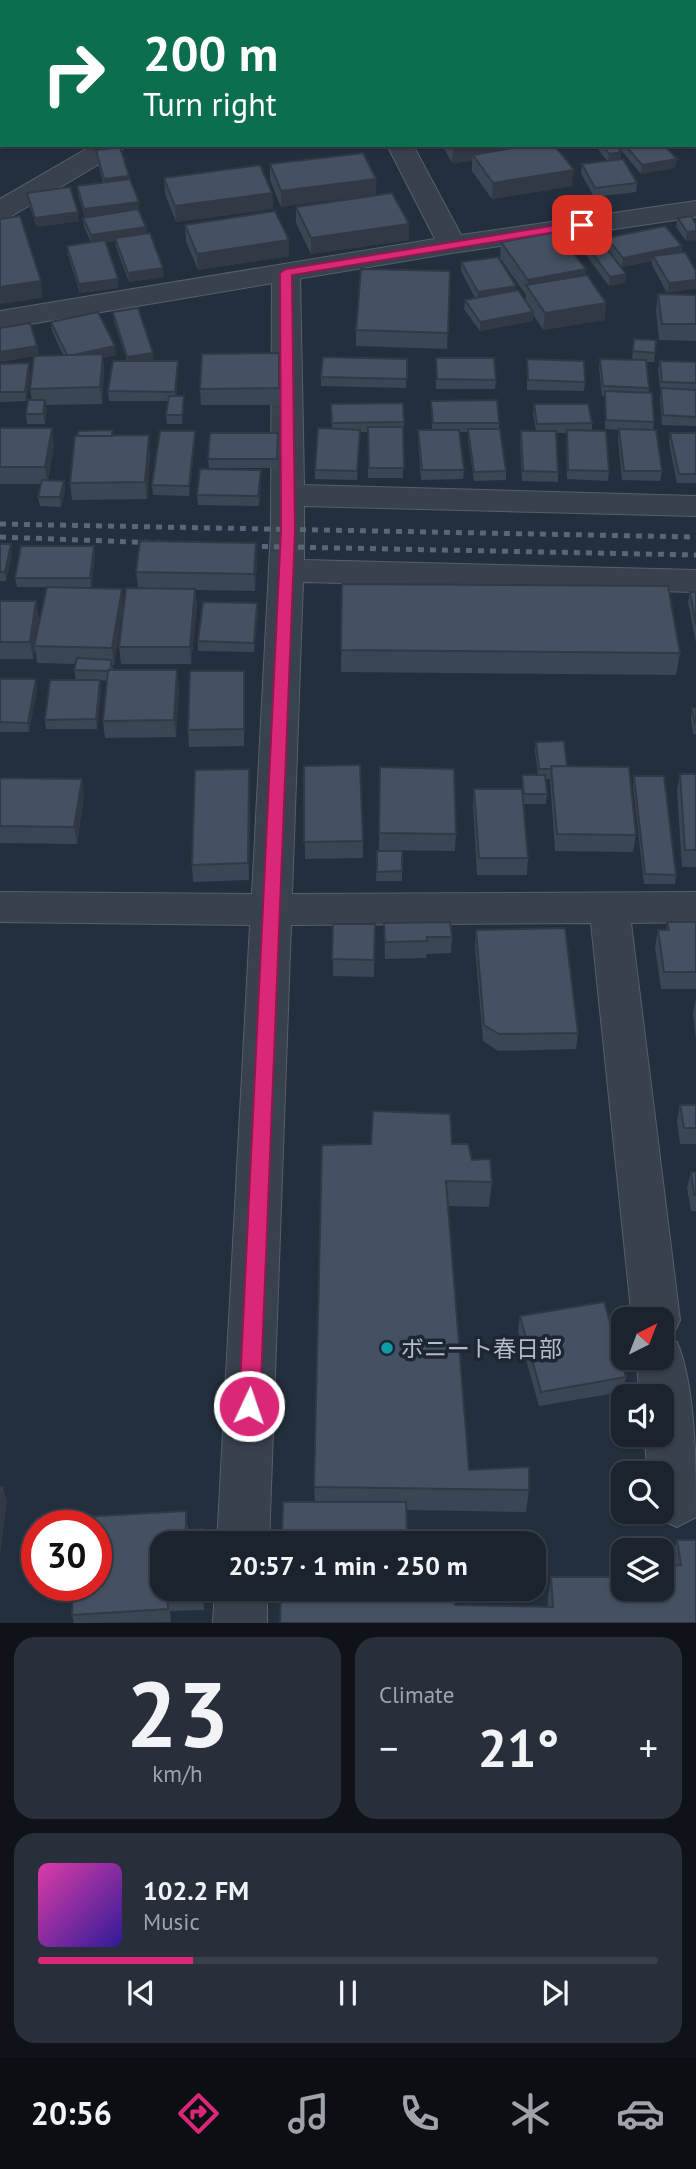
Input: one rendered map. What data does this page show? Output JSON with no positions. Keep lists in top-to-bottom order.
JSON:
{
  "places": ["ボニート春日部"],
  "north": "top right",
  "page": {
    "turn": ["200 m", "Turn right"],
    "limit": "30",
    "trip": "20:57 · 1 min · 250 m",
    "tile": [
      ["23", "km/h"],
      "Climate"
    ],
    "heat": ["−", "21°", "+"],
    "song": ["102.2 FM", "Music"],
    "tabs": "20:56"
  }
}
